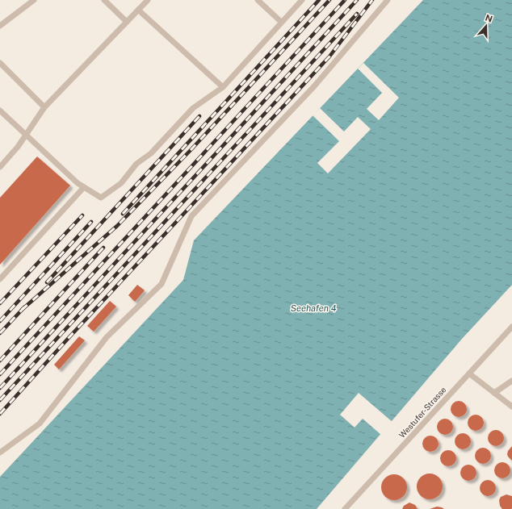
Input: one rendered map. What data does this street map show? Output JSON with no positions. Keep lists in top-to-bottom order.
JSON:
{
  "streets": {
    "lane": ["Westufer-Strasse"]
  },
  "water": ["Seehafen 4"],
  "north": "top"
}
